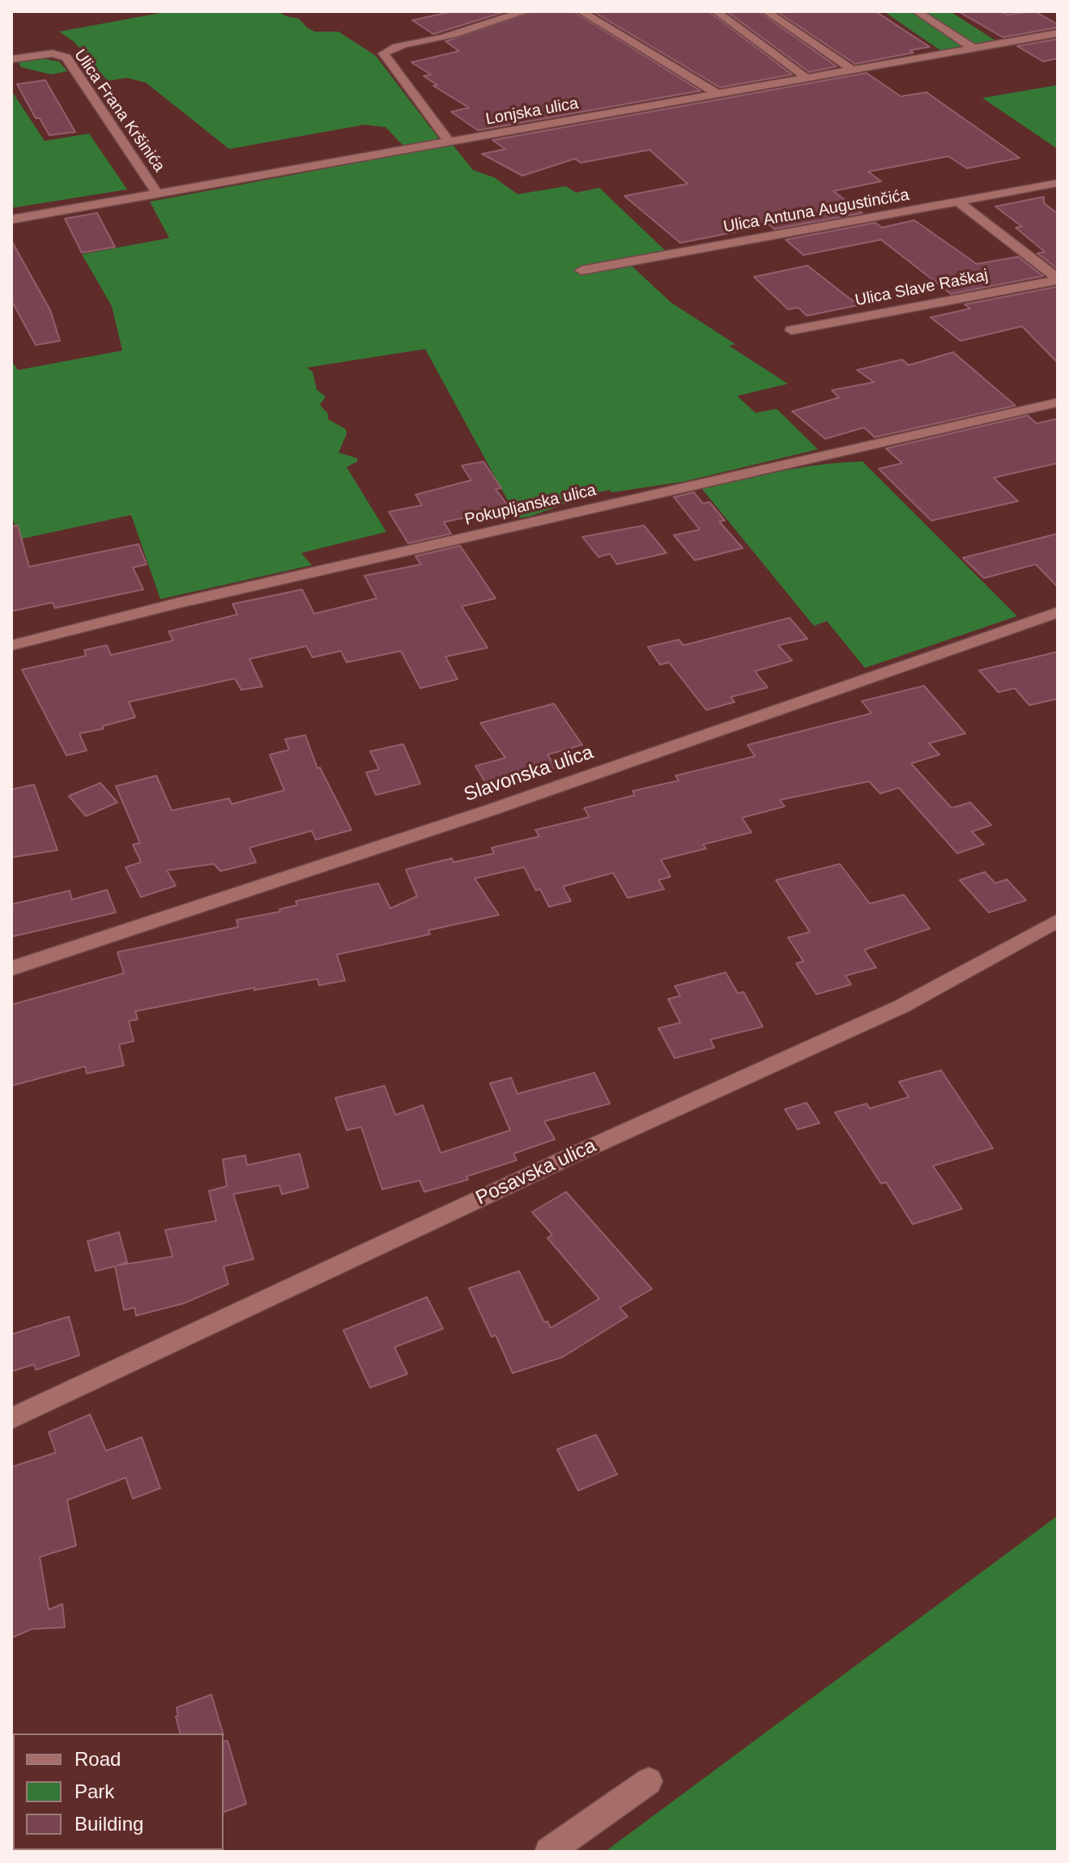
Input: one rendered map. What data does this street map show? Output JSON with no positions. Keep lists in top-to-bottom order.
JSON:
{
  "streets": {
    "street": [
      "Ulica Frana Kršinića",
      "Lonjska ulica",
      "Ulica Antuna Augustinčića",
      "Ulica Slave Raškaj",
      "Pokupljanska ulica",
      "Slavonska ulica",
      "Posavska ulica"
    ]
  },
  "crossings": [
    ["Ulica Frana Kršinića", "Lonjska ulica"]
  ],
  "legend": ["Road", "Park", "Building"]
}
